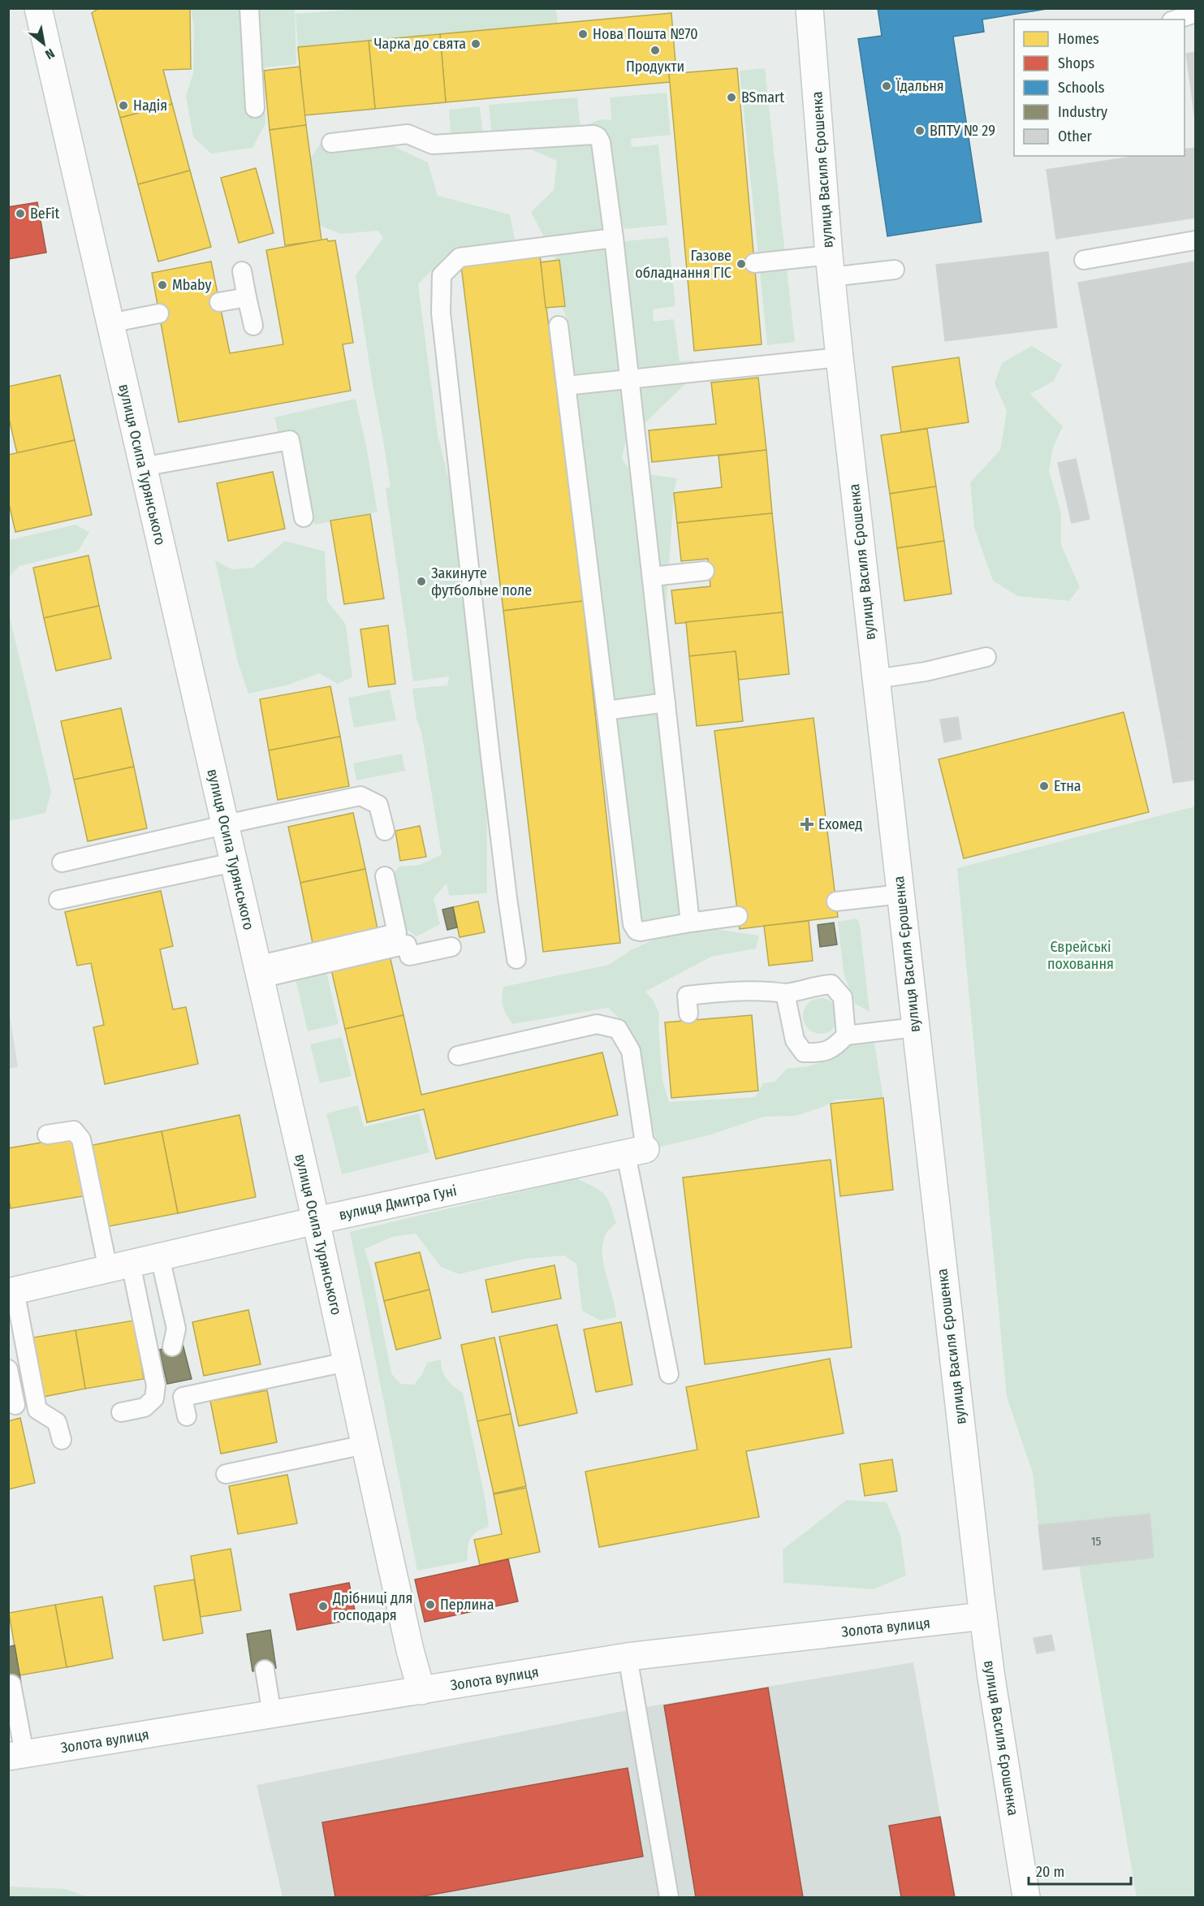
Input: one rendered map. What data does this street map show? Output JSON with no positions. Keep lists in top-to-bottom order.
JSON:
{
  "streets": {
    "street": [
      "вулиця Василя Єрошенка",
      "вулиця Осипа Турянського",
      "вулиця Дмитра Гуні",
      "Золота вулиця"
    ]
  },
  "crossings": [
    ["вулиця Василя Єрошенка", "Золота вулиця"],
    ["вулиця Осипа Турянського", "вулиця Дмитра Гуні"],
    ["вулиця Осипа Турянського", "Золота вулиця"]
  ],
  "parks": ["Єврейські поховання"],
  "places": {
    "other": [
      "Нова Пошта №70",
      "Чарка до свята",
      "Продукти",
      "Їдальня",
      "BSmart",
      "Надія",
      "ВПТУ № 29",
      "BeFit",
      "Газове обладнання ГІС",
      "Mbaby",
      "Закинуте футбольне поле",
      "Етна",
      "Перлина",
      "Дрібниці для господаря"
    ],
    "health": ["Ехомед"]
  },
  "house_numbers": ["15"],
  "legend": [
    "Homes",
    "Shops",
    "Schools",
    "Industry",
    "Other"
  ],
  "scale_bar": "20 m",
  "north": "bottom right"
}
